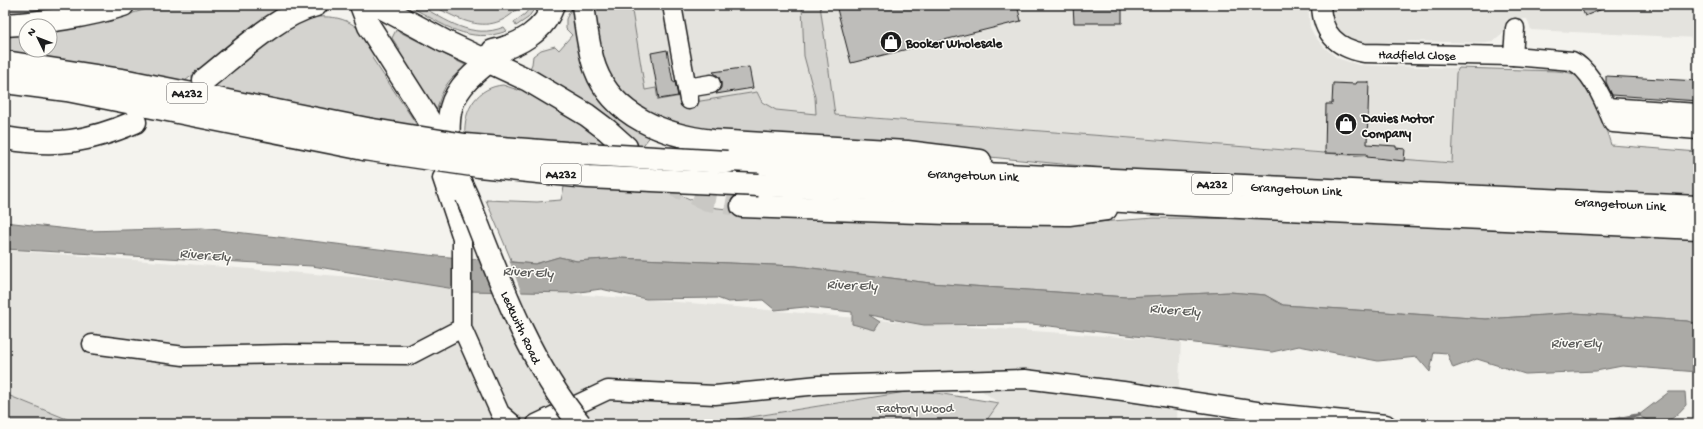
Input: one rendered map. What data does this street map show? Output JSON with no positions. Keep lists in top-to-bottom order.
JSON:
{
  "streets": {
    "main road": ["A4232", "Grangetown Link", "Leckwith Road"],
    "street": ["Hadfield Close"]
  },
  "crossings": [
    ["A4232", "Grangetown Link"]
  ],
  "water": ["River Ely"],
  "parks": ["Factory Wood"],
  "places": {
    "shop": ["Booker Wholesale", "Davies Motor Company"]
  },
  "north": "top left"
}
